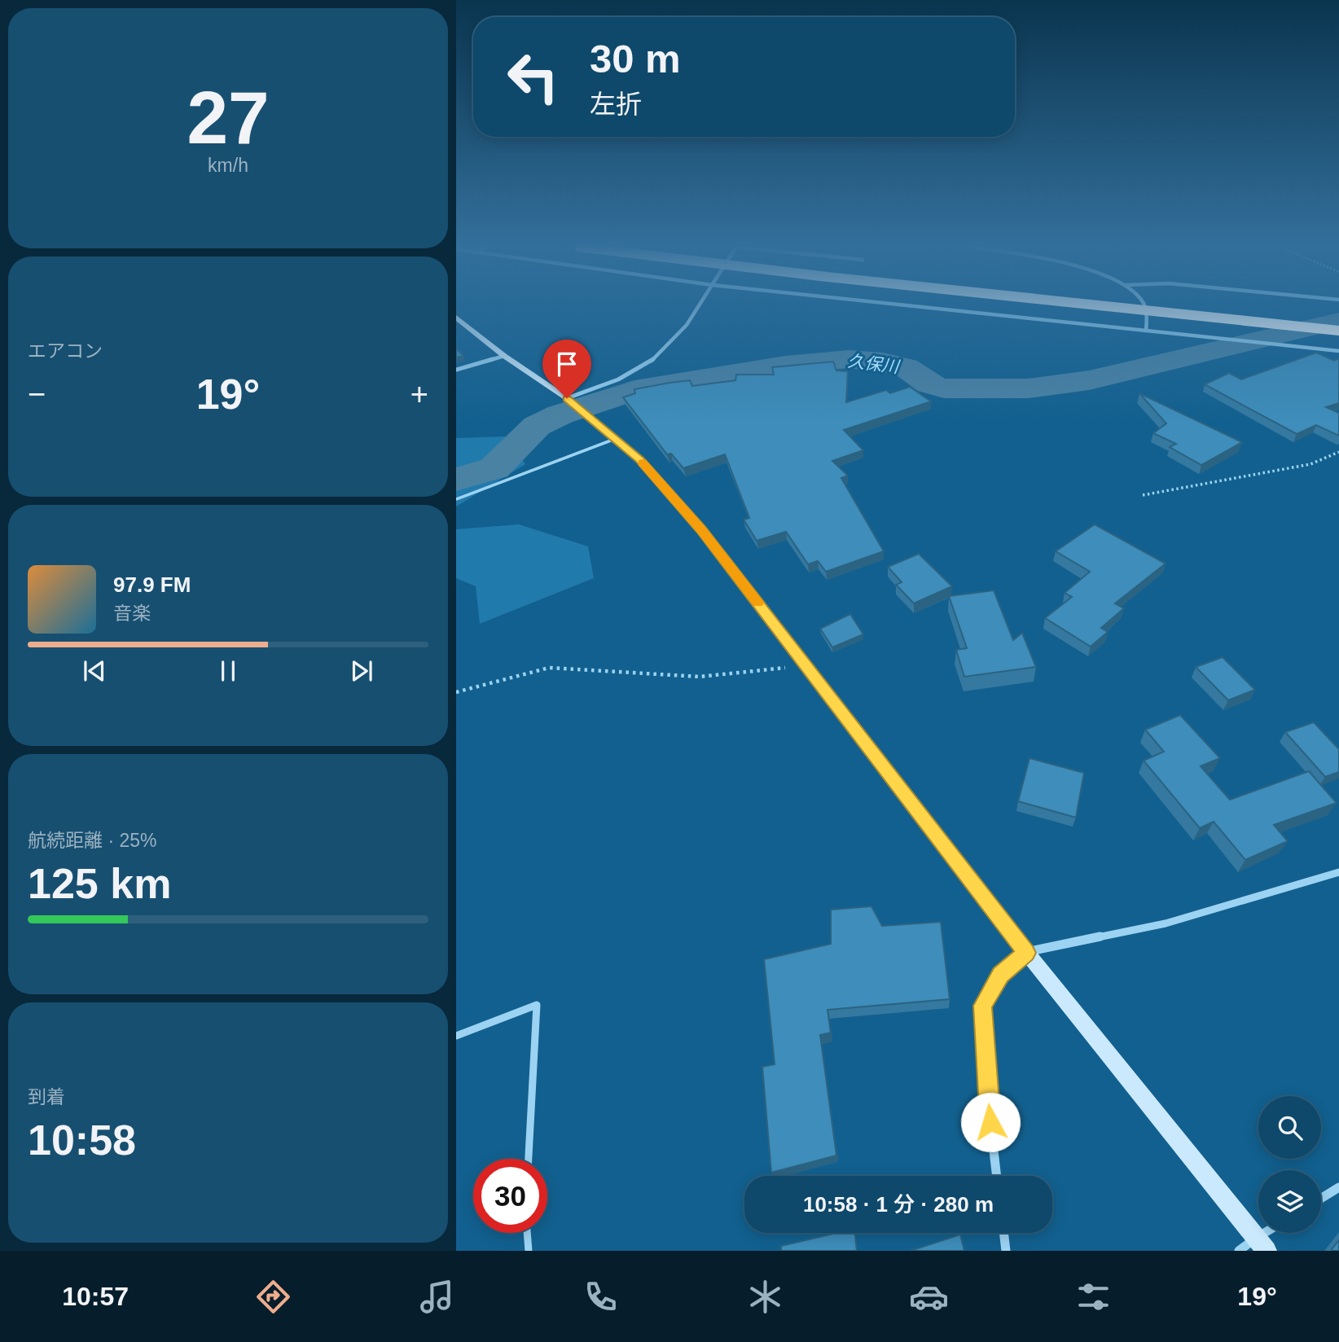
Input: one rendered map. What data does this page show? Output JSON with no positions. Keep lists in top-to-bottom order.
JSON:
{
  "water": ["久保川"],
  "page": {
    "tile": [
      ["27", "km/h"],
      "エアコン",
      ["航続距離 · 25%", "125 km"],
      ["到着", "10:58"]
    ],
    "turn": ["30 m", "左折"],
    "heat": ["−", "19°", "+"],
    "song": ["97.9 FM", "音楽"],
    "limit": "30",
    "trip": "10:58 · 1 分 · 280 m",
    "tabs": ["10:57", "19°"]
  }
}
